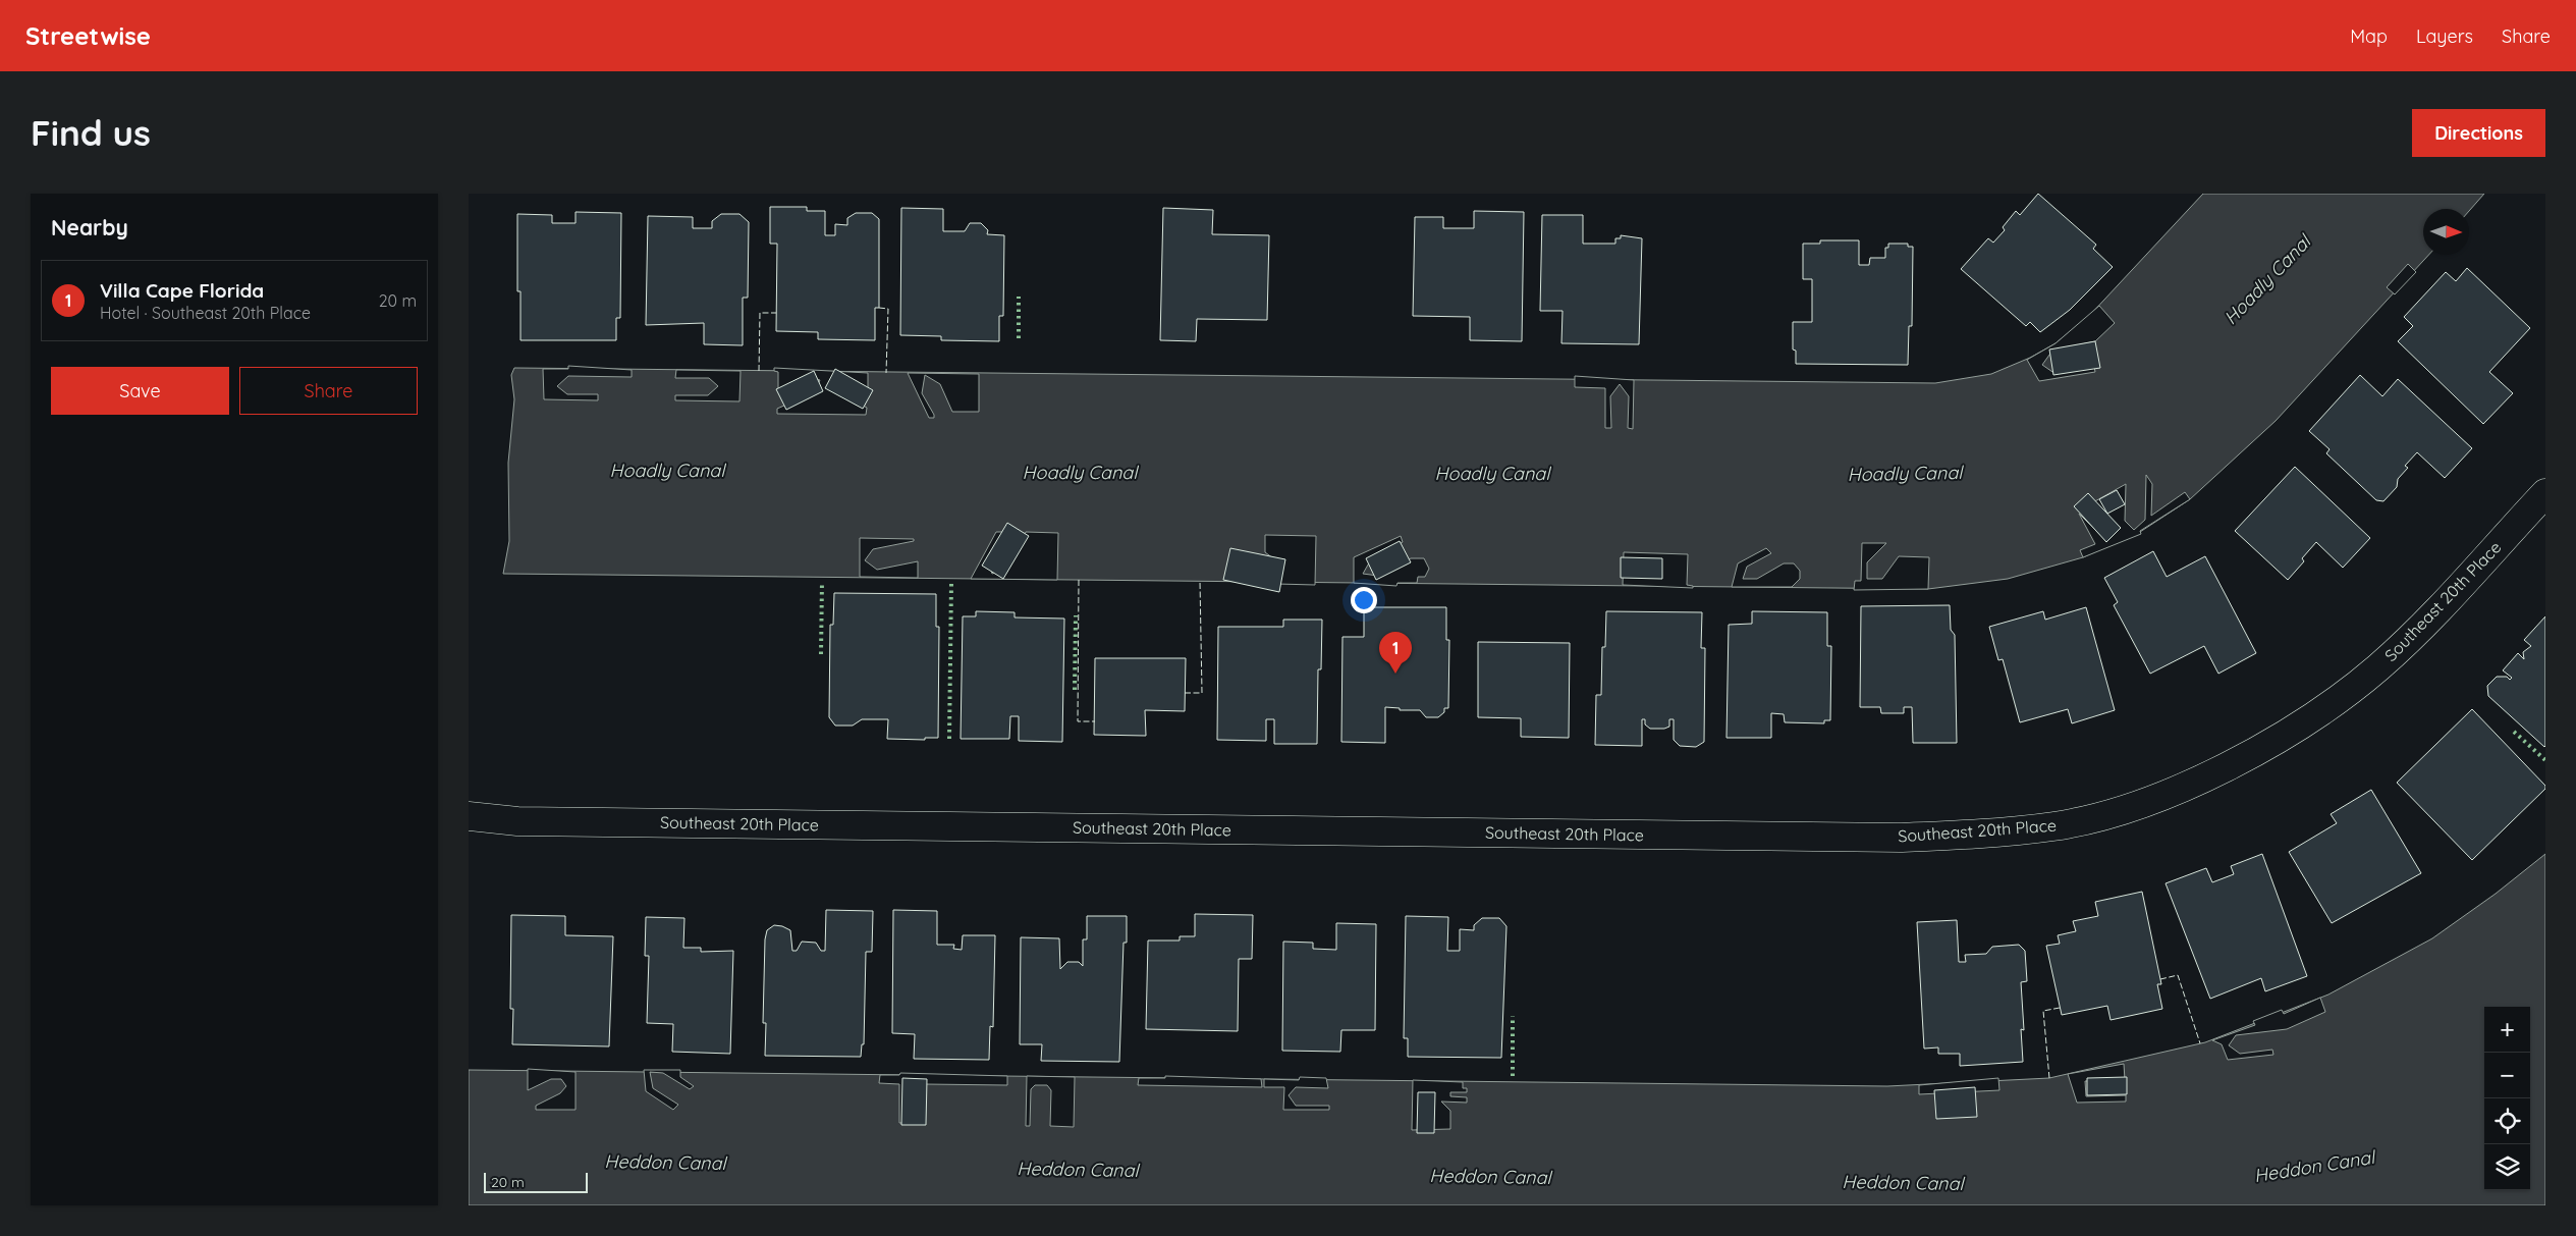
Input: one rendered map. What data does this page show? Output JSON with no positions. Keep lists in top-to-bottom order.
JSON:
{
  "streets": {
    "street": ["Southeast 20th Place"]
  },
  "water": ["Hoadly Canal", "Heddon Canal"],
  "scale_bar": "20 m",
  "north": "right",
  "page": {
    "header": "Streetwise",
    "nav": ["Map", "Layers", "Share"],
    "buttons": [
      "Directions",
      ["Save", "Share"]
    ],
    "title": "Find us",
    "heading": "Nearby",
    "list": [
      {
        "mark": "1",
        "name": "Villa Cape Florida",
        "note": "Hotel · Southeast 20th Place",
        "value": "20 m"
      }
    ],
    "pins": "1",
    "map_buttons": ["+", "−"],
    "scale": "20 m"
  }
}
